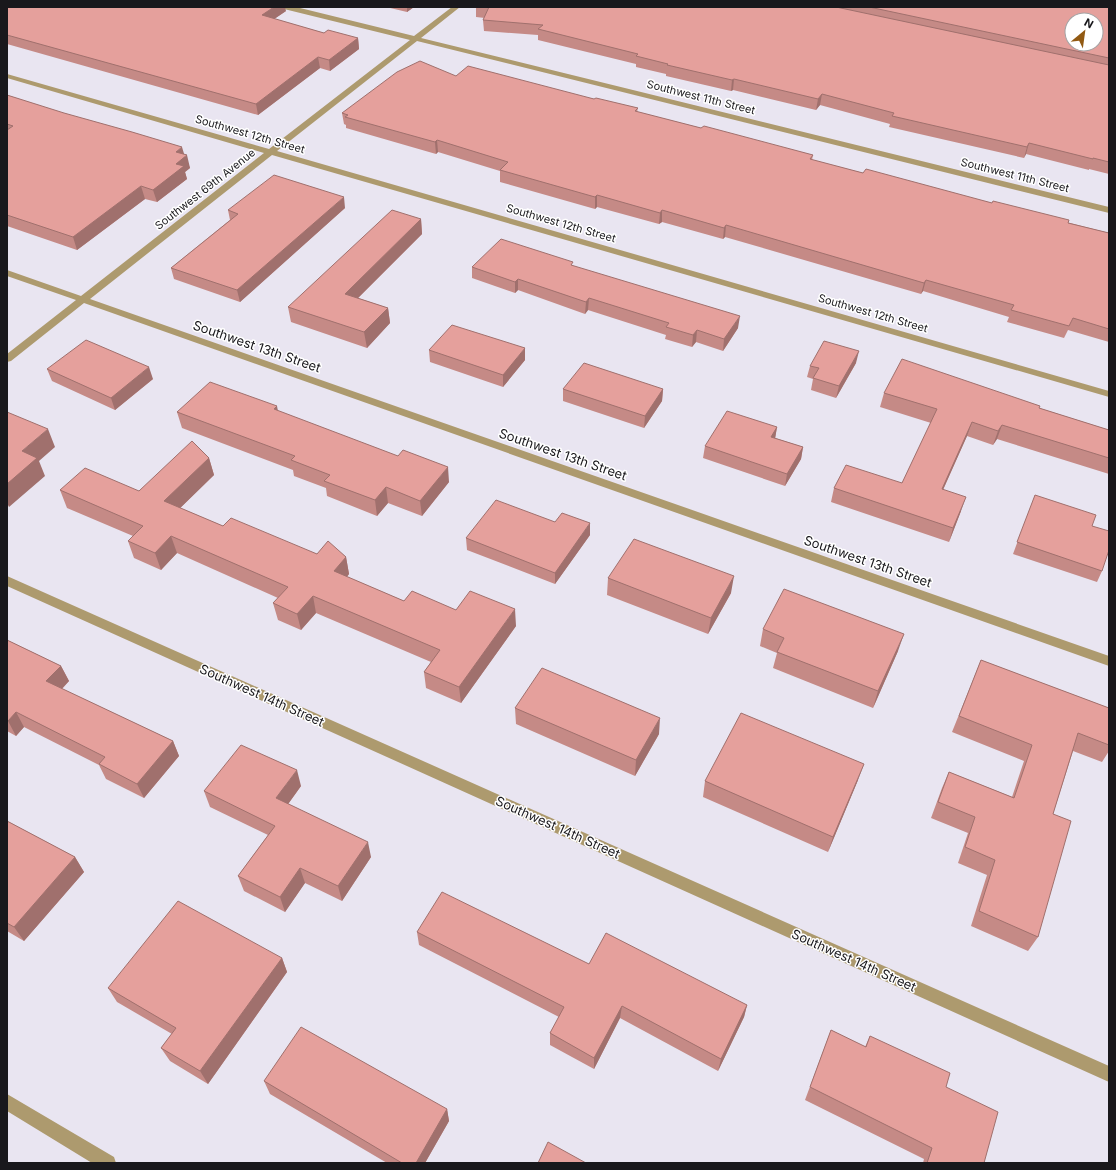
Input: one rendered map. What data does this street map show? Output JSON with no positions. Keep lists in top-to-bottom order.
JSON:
{
  "streets": {
    "street": [
      "Southwest 11th Street",
      "Southwest 12th Street",
      "Southwest 69th Avenue",
      "Southwest 13th Street",
      "Southwest 14th Street"
    ]
  },
  "crossings": [
    ["Southwest 11th Street", "Southwest 69th Avenue"],
    ["Southwest 12th Street", "Southwest 69th Avenue"],
    ["Southwest 69th Avenue", "Southwest 13th Street"]
  ],
  "north": "top right"
}
